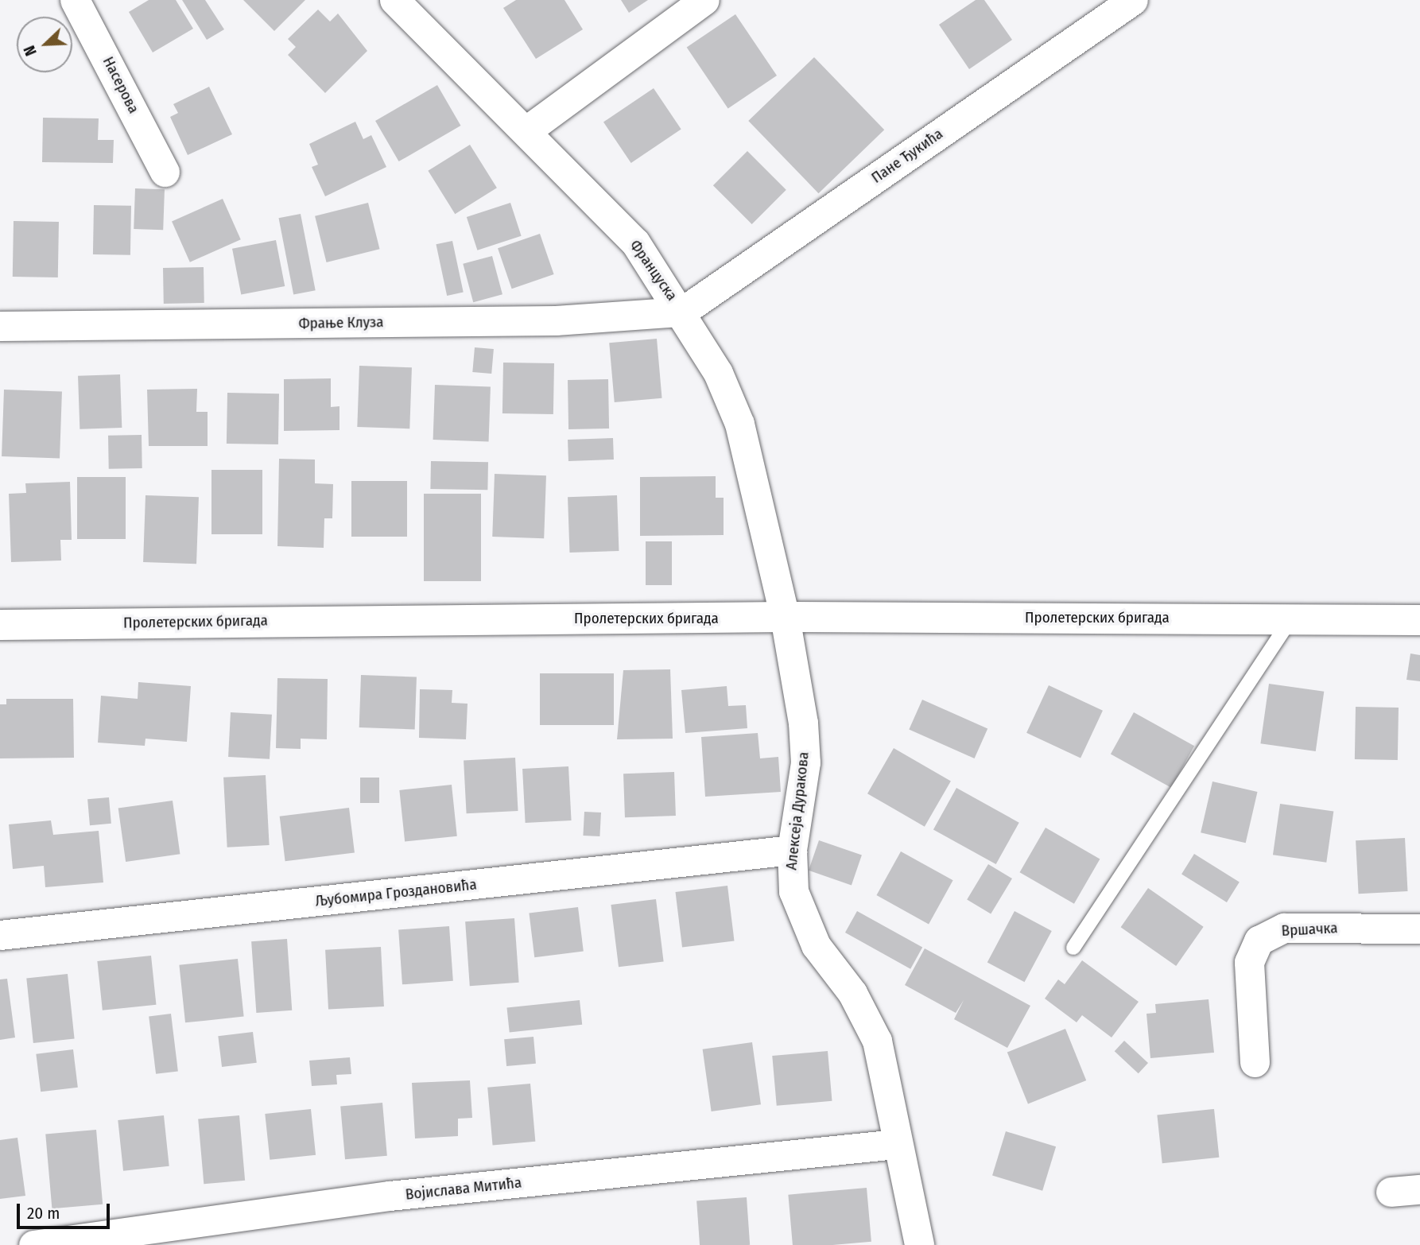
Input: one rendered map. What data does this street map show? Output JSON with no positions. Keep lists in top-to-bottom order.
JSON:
{
  "streets": {
    "street": [
      "Насерова",
      "Пане Ђукића",
      "Француска",
      "Фрање Клуза",
      "Пролетерских бригада",
      "Алексеја Дуракова",
      "Љубомира Гроздановића",
      "Вршачка",
      "Војислава Митића"
    ]
  },
  "crossings": [
    ["Пане Ђукића", "Француска"],
    ["Пане Ђукића", "Фрање Клуза"],
    ["Француска", "Фрање Клуза"],
    ["Француска", "Пролетерских бригада"],
    ["Француска", "Алексеја Дуракова"],
    ["Пролетерских бригада", "Алексеја Дуракова"],
    ["Алексеја Дуракова", "Љубомира Гроздановића"],
    ["Алексеја Дуракова", "Војислава Митића"]
  ],
  "scale_bar": "20 m",
  "north": "bottom left"
}
